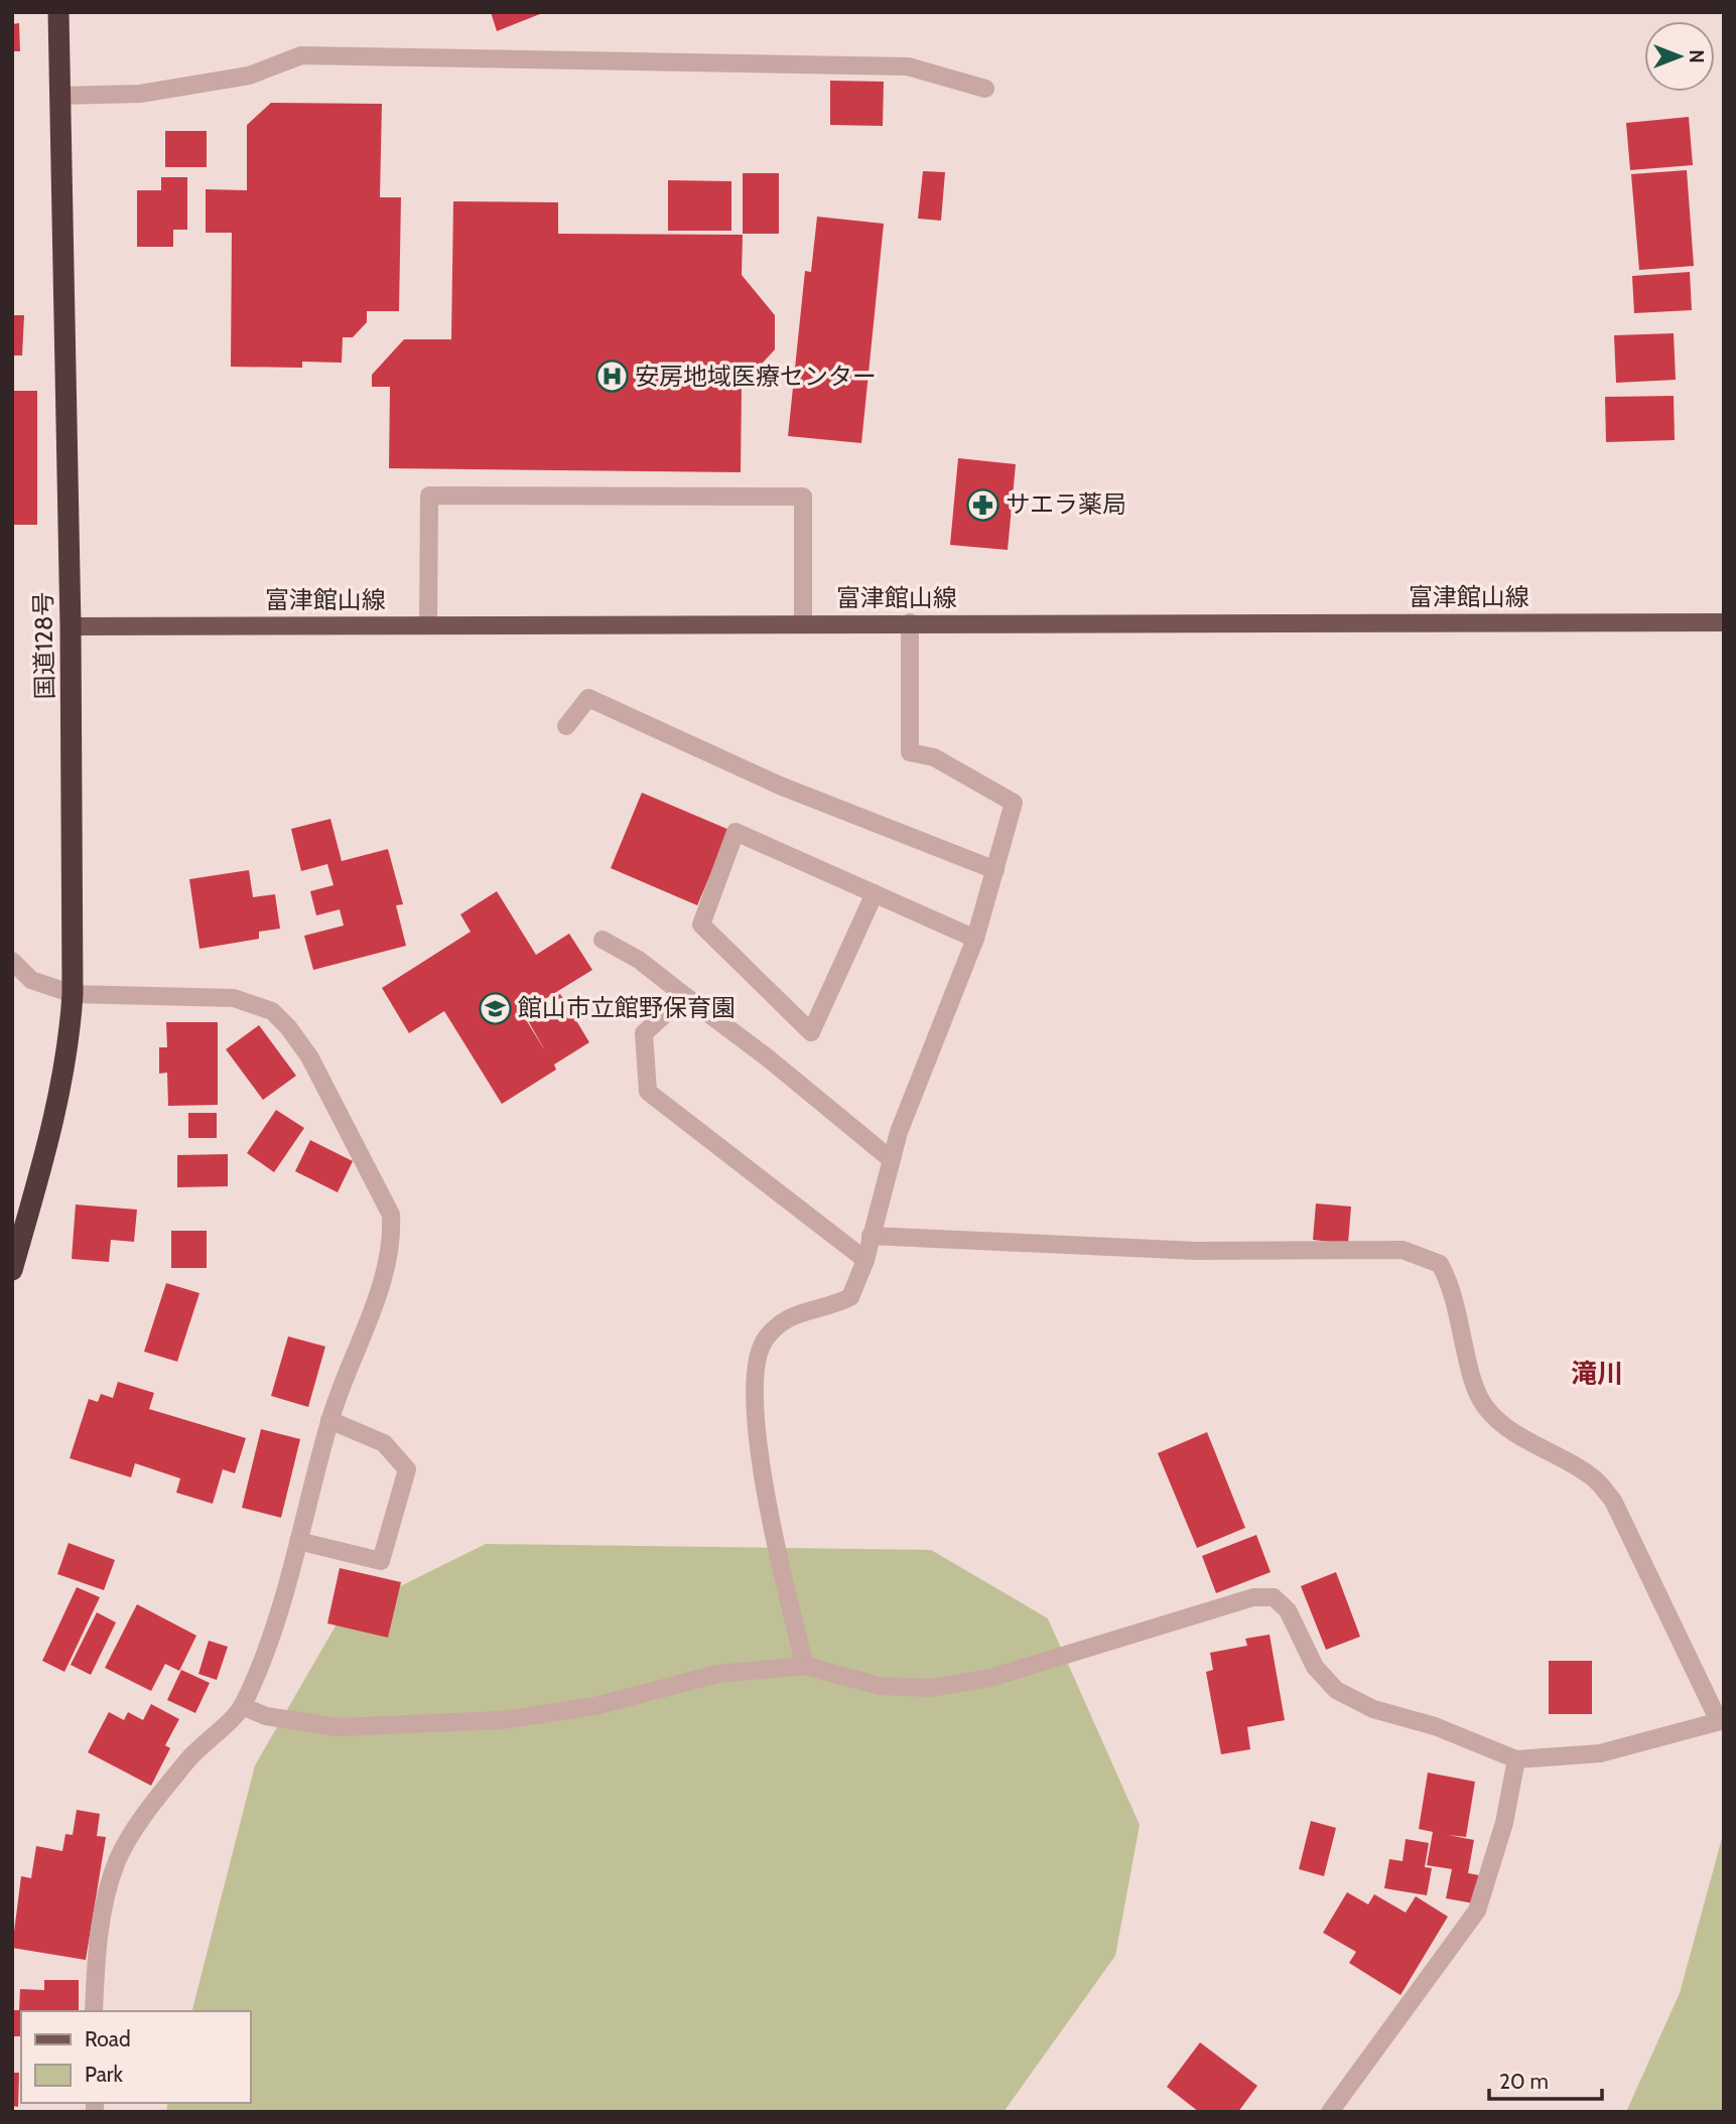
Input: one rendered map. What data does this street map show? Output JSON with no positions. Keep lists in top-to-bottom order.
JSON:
{
  "streets": {
    "highway": ["国道128号"],
    "main road": ["富津館山線"]
  },
  "crossings": [
    ["富津館山線", "国道128号"]
  ],
  "districts": ["滝川"],
  "places": {
    "hospital": ["安房地域医療センター"],
    "pharmacy": ["サエラ薬局"],
    "school or university": ["館山市立館野保育園"]
  },
  "legend": ["Road", "Park"],
  "scale_bar": "20 m",
  "north": "right"
}
